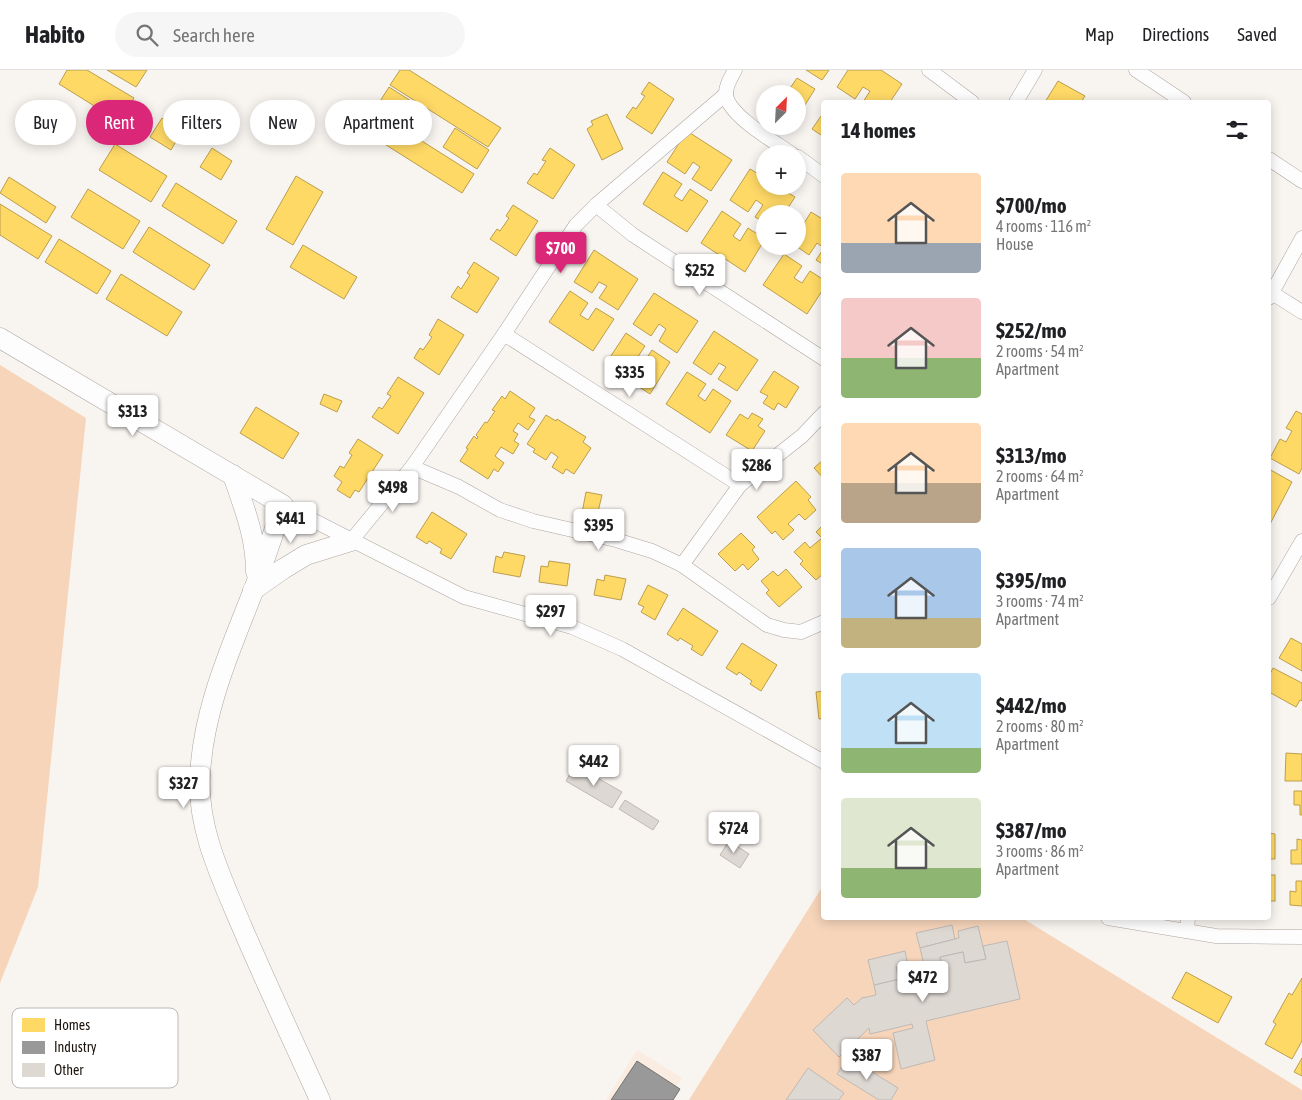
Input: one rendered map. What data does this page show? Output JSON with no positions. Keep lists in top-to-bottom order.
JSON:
{
  "legend": ["Homes", "Industry", "Other"],
  "north": "top right",
  "page": {
    "header": "Habito",
    "search": "Search here",
    "nav": ["Map", "Directions", "Saved"],
    "map_buttons": ["+", "−"],
    "chip": [
      "Buy",
      "Rent",
      "Filters",
      "New",
      "Apartment"
    ],
    "heading": "14 homes",
    "list": [
      {
        "name": "$700/mo",
        "note": "4 rooms · 116 m² · House"
      },
      {
        "name": "$252/mo",
        "note": "2 rooms · 54 m² · Apartment"
      },
      {
        "name": "$313/mo",
        "note": "2 rooms · 64 m² · Apartment"
      },
      {
        "name": "$395/mo",
        "note": "3 rooms · 74 m² · Apartment"
      },
      {
        "name": "$442/mo",
        "note": "2 rooms · 80 m² · Apartment"
      },
      {
        "name": "$387/mo",
        "note": "3 rooms · 86 m² · Apartment"
      }
    ],
    "price": [
      "$700",
      "$252",
      "$335",
      "$313",
      "$286",
      "$498",
      "$441",
      "$395",
      "$297",
      "$442",
      "$327",
      "$724",
      "$472",
      "$387"
    ]
  }
}
